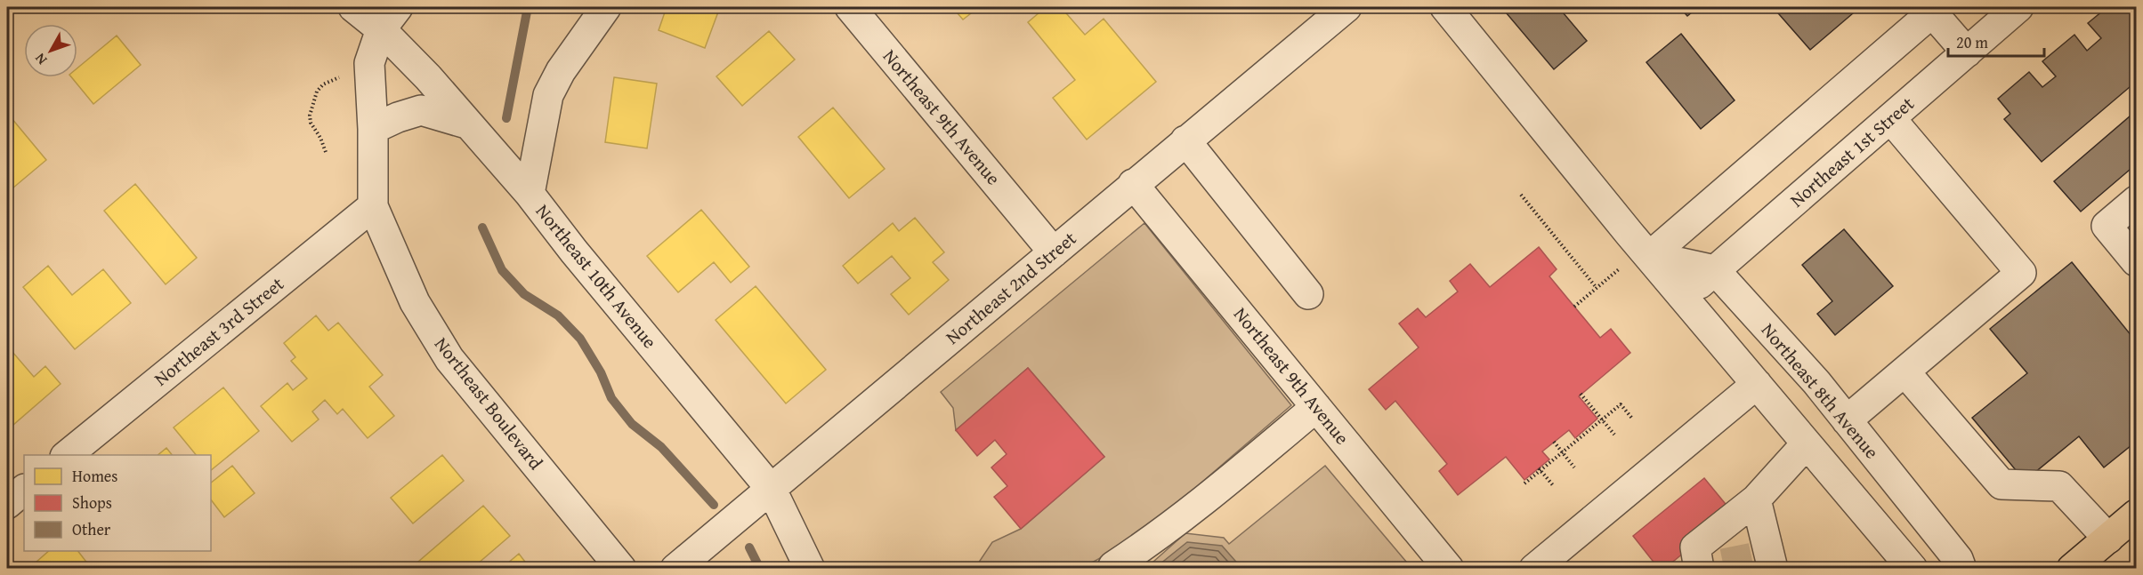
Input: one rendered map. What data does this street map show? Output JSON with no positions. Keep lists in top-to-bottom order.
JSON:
{
  "streets": {
    "street": [
      "Northeast 9th Avenue",
      "Northeast 1st Street",
      "Northeast 10th Avenue",
      "Northeast 2nd Street",
      "Northeast 3rd Street",
      "Northeast 8th Avenue",
      "Northeast Boulevard"
    ]
  },
  "crossings": [
    ["Northeast 9th Avenue", "Northeast 2nd Street"],
    ["Northeast 1st Street", "Northeast 8th Avenue"],
    ["Northeast 10th Avenue", "Northeast 2nd Street"],
    ["Northeast 10th Avenue", "Northeast Boulevard"],
    ["Northeast 3rd Street", "Northeast Boulevard"]
  ],
  "legend": ["Homes", "Shops", "Other"],
  "scale_bar": "20 m",
  "north": "bottom left"
}
